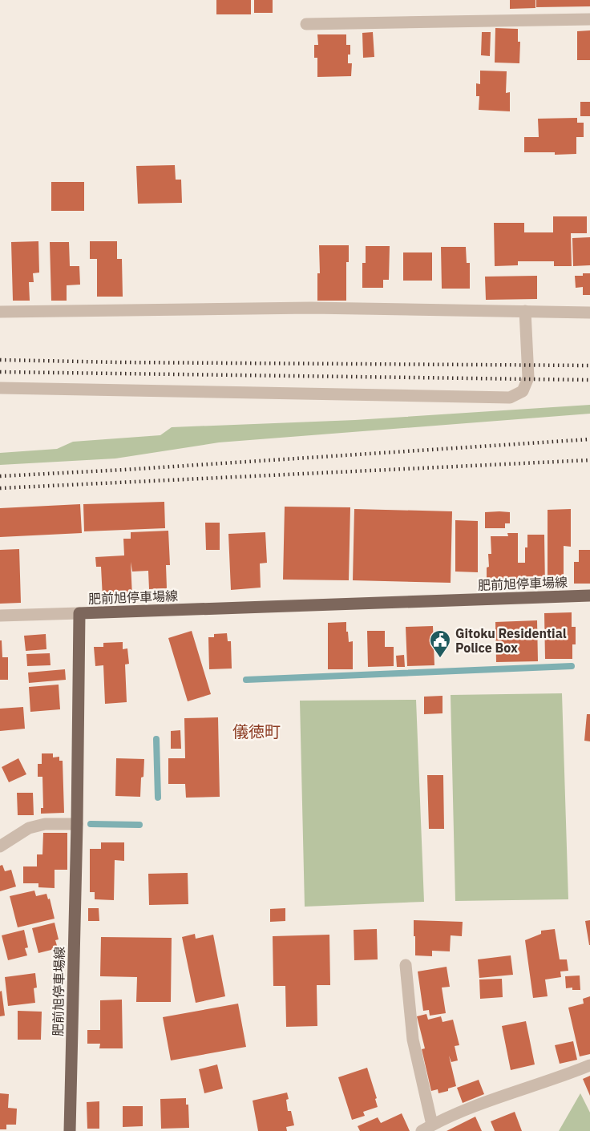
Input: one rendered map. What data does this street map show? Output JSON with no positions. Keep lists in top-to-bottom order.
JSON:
{
  "streets": {
    "main road": ["肥前旭停車場線"]
  },
  "districts": ["儀徳町"],
  "places": {
    "public building": ["Gitoku Residential Police Box"]
  }
}
